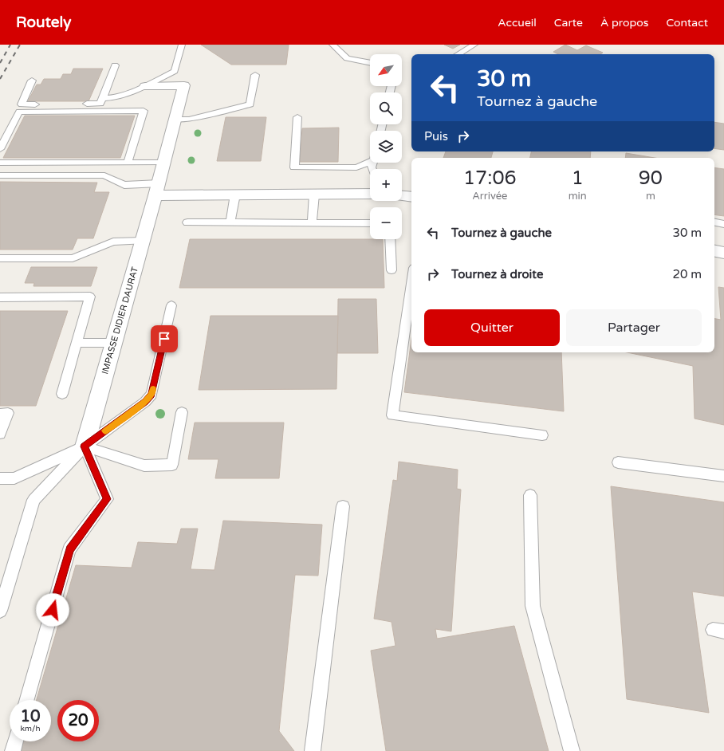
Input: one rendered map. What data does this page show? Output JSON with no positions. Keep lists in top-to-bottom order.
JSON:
{
  "streets": {
    "street": ["IMPASSE DIDIER DAURAT"]
  },
  "north": "bottom left",
  "page": {
    "header": "Routely",
    "nav": [
      "Accueil",
      "Carte",
      "À propos",
      "Contact"
    ],
    "map_buttons": ["+", "−"],
    "turn": ["30 m", "Tournez à gauche"],
    "then": "Puis",
    "eta": [
      "17:06",
      "Arrivée",
      "1",
      "min",
      "90",
      "m"
    ],
    "list": [
      {
        "name": "Tournez à gauche",
        "value": "30 m"
      },
      {
        "name": "Tournez à droite",
        "value": "20 m"
      }
    ],
    "buttons": ["Quitter", "Partager"],
    "speed": "10 km/h",
    "limit": "20"
  }
}
